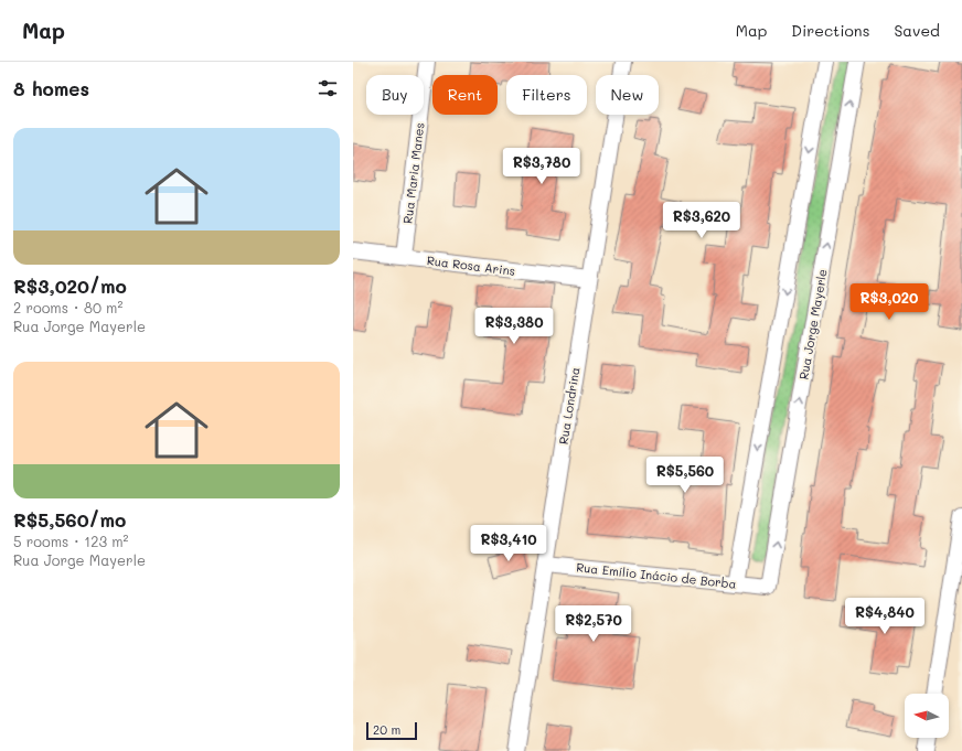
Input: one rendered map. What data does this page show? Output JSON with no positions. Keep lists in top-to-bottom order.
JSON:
{
  "streets": {
    "street": [
      "Rua Maria Manes",
      "Rua Rosa Arins",
      "Rua Jorge Mayerle",
      "Rua Londrina",
      "Rua Emílio Inácio de Borba"
    ]
  },
  "crossings": [
    ["Rua Maria Manes", "Rua Rosa Arins"],
    ["Rua Rosa Arins", "Rua Londrina"],
    ["Rua Jorge Mayerle", "Rua Emílio Inácio de Borba"],
    ["Rua Londrina", "Rua Emílio Inácio de Borba"]
  ],
  "scale_bar": "20 m",
  "north": "left",
  "page": {
    "header": "Map",
    "nav": ["Map", "Directions", "Saved"],
    "heading": "8 homes",
    "chip": [
      "Buy",
      "Rent",
      "Filters",
      "New"
    ],
    "list": [
      {
        "name": "R$3,020/mo",
        "note": "2 rooms · 80 m² · Rua Jorge Mayerle"
      },
      {
        "name": "R$5,560/mo",
        "note": "5 rooms · 123 m² · Rua Jorge Mayerle"
      }
    ],
    "price": [
      "R$3,780",
      "R$3,620",
      "R$3,020",
      "R$3,380",
      "R$5,560",
      "R$3,410",
      "R$4,840",
      "R$2,570"
    ],
    "scale": "20 m"
  }
}
